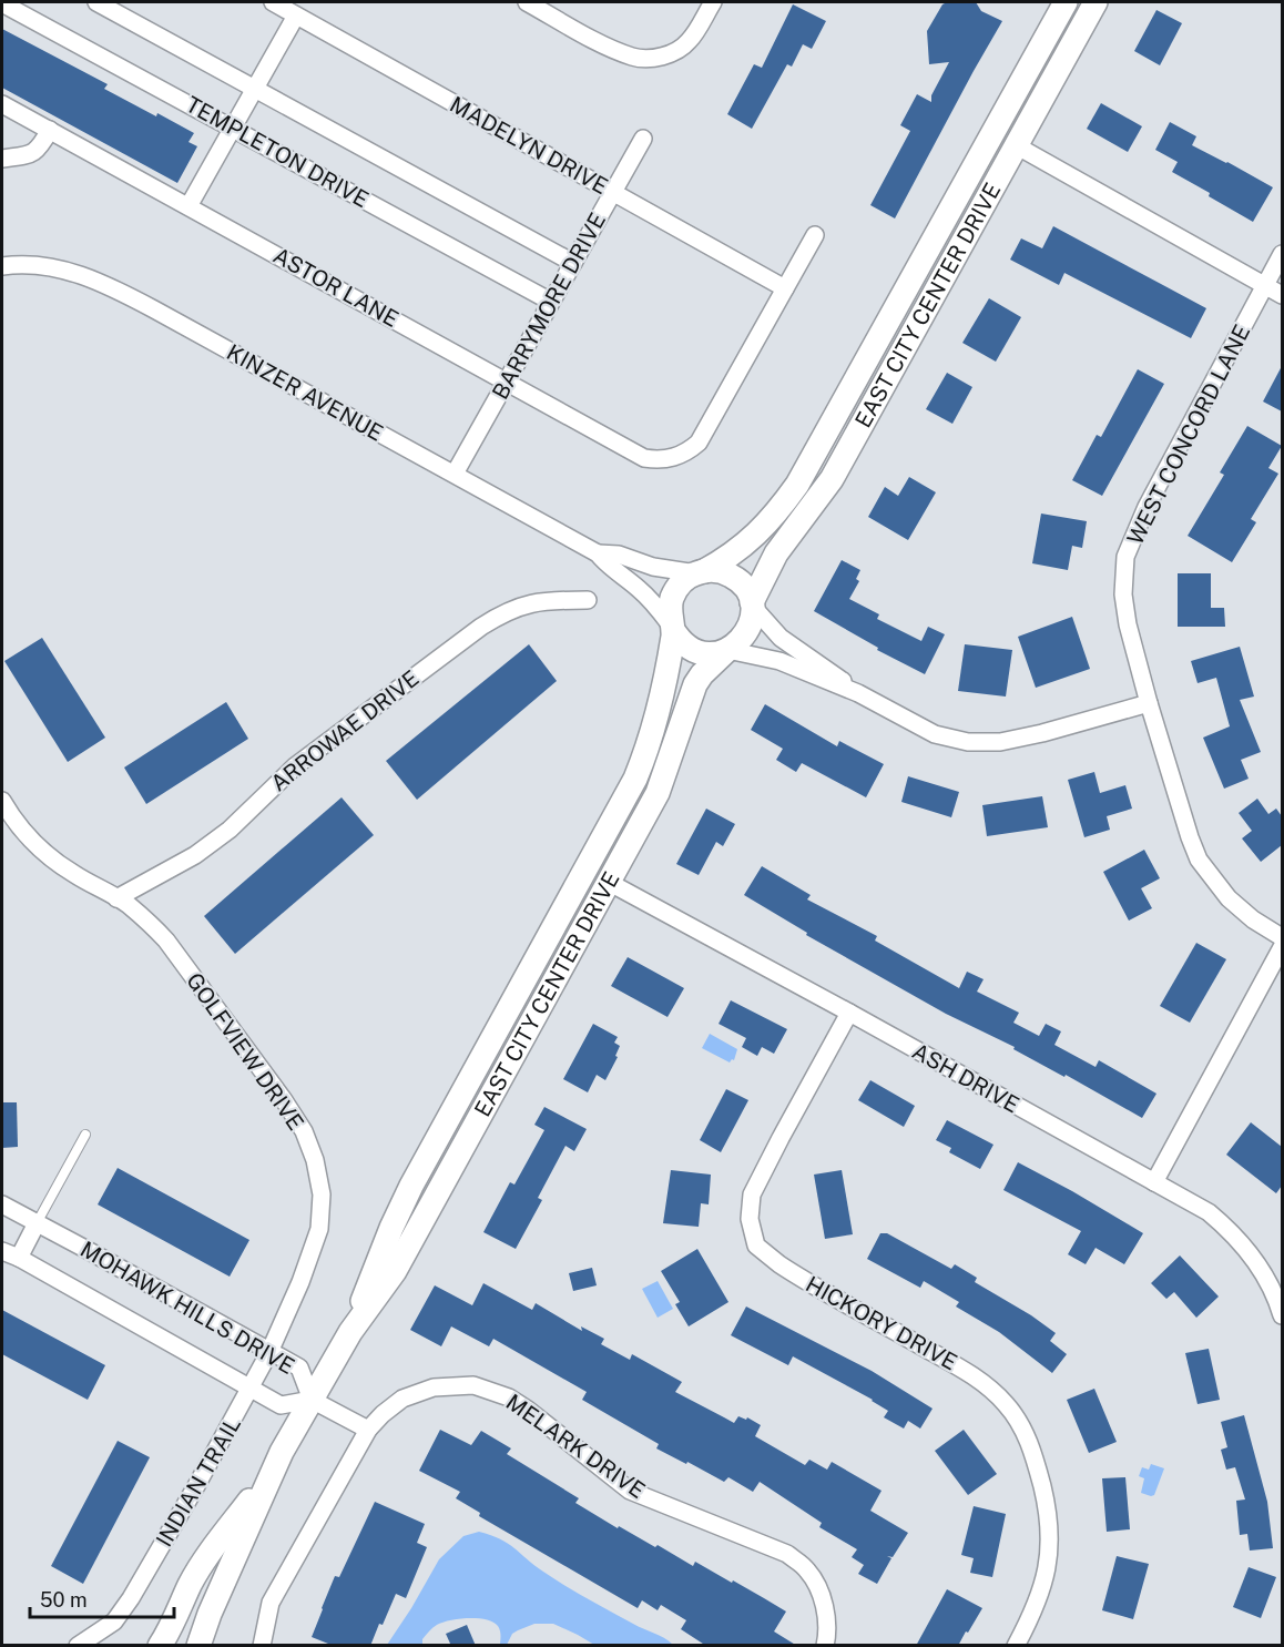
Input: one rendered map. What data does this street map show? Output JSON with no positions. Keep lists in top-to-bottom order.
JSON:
{
  "streets": {
    "street": [
      "MADELYN DRIVE",
      "TEMPLETON DRIVE",
      "ASTOR LANE",
      "EAST CITY CENTER DRIVE",
      "BARRYMORE DRIVE",
      "KINZER AVENUE",
      "WEST CONCORD LANE",
      "ARROWAE DRIVE",
      "GOLFVIEW DRIVE",
      "ASH DRIVE",
      "MOHAWK HILLS DRIVE",
      "HICKORY DRIVE",
      "MELARK DRIVE",
      "INDIAN TRAIL"
    ]
  },
  "crossings": [
    ["MADELYN DRIVE", "ASTOR LANE"],
    ["MADELYN DRIVE", "BARRYMORE DRIVE"],
    ["TEMPLETON DRIVE", "BARRYMORE DRIVE"],
    ["ASTOR LANE", "BARRYMORE DRIVE"],
    ["EAST CITY CENTER DRIVE", "KINZER AVENUE"],
    ["EAST CITY CENTER DRIVE", "ASH DRIVE"],
    ["EAST CITY CENTER DRIVE", "MOHAWK HILLS DRIVE"],
    ["BARRYMORE DRIVE", "KINZER AVENUE"],
    ["ARROWAE DRIVE", "GOLFVIEW DRIVE"],
    ["GOLFVIEW DRIVE", "MOHAWK HILLS DRIVE"],
    ["GOLFVIEW DRIVE", "INDIAN TRAIL"],
    ["ASH DRIVE", "HICKORY DRIVE"],
    ["MOHAWK HILLS DRIVE", "INDIAN TRAIL"]
  ],
  "scale_bar": "50 m"
}
